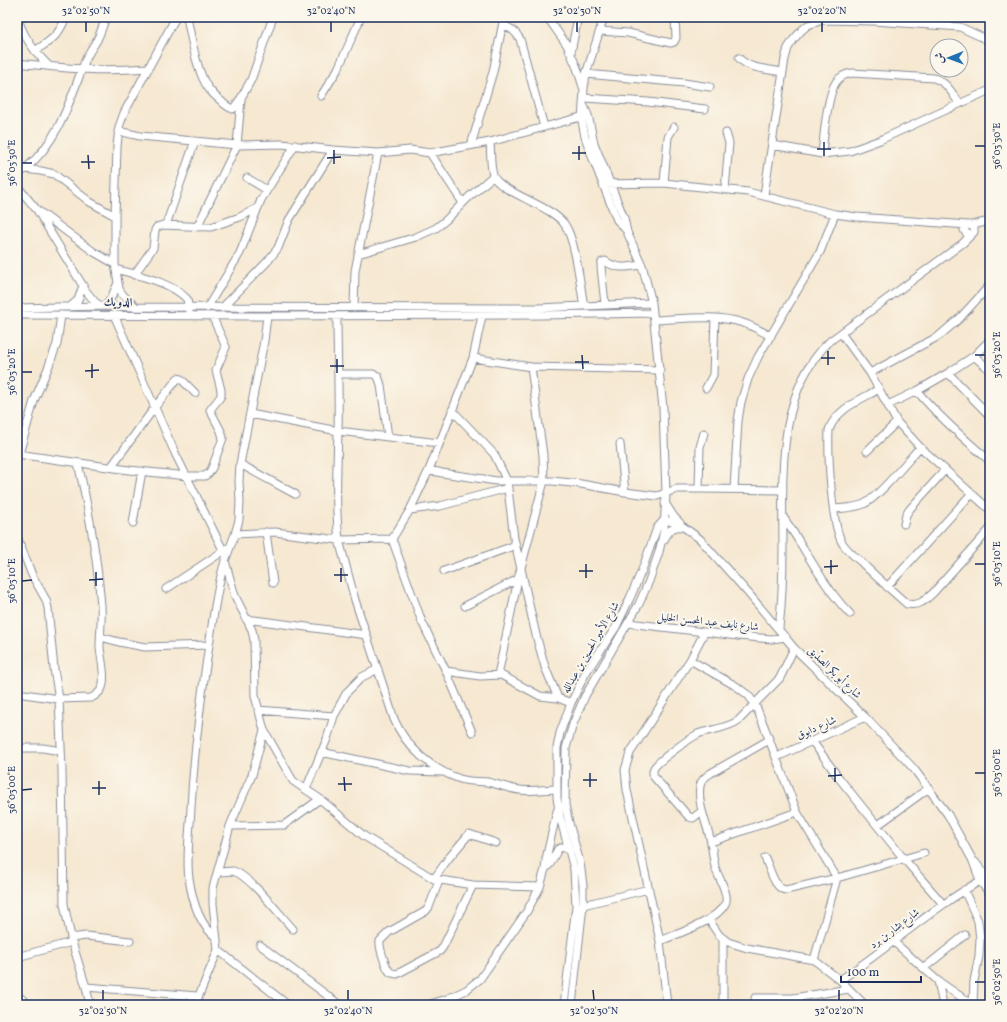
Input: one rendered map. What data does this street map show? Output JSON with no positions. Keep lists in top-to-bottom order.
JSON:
{
  "streets": {
    "street": [
      "شارع نايف عبد المحسن الخليل",
      "شارع الأمير الحسين بن عبدالله",
      "شارع أبو بكر الصدّيق",
      "شارع دابوق",
      "شارع بشار بن برد"
    ]
  },
  "crossings": [
    ["شارع نايف عبد المحسن الخليل", "شارع الأمير الحسين بن عبدالله"],
    ["شارع نايف عبد المحسن الخليل", "شارع أبو بكر الصدّيق"],
    ["شارع الأمير الحسين بن عبدالله", "شارع أبو بكر الصدّيق"],
    ["شارع أبو بكر الصدّيق", "شارع دابوق"],
    ["شارع أبو بكر الصدّيق", "شارع بشار بن برد"]
  ],
  "districts": ["الدويك"],
  "scale_bar": "100 m",
  "north": "left",
  "coordinates": [
    "32°02'50\"N",
    "32°02'40\"N",
    "32°02'30\"N",
    "32°02'20\"N",
    "36°03'30\"E",
    "36°03'20\"E",
    "36°03'10\"E",
    "36°03'00\"E",
    "36°02'50\"E"
  ]
}
